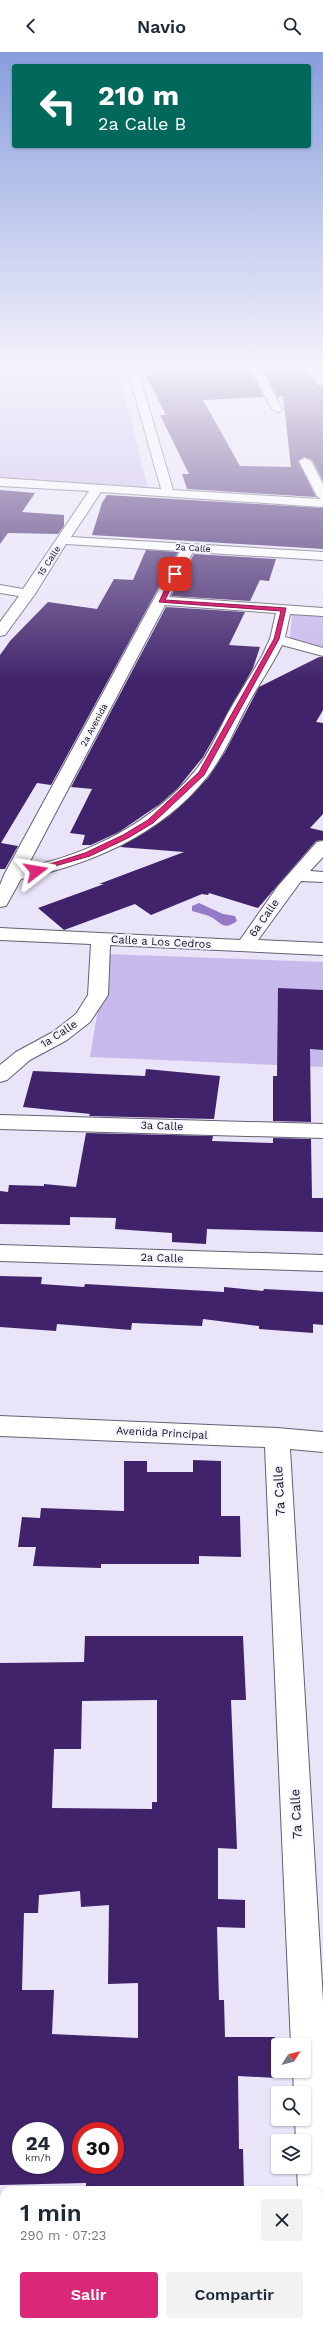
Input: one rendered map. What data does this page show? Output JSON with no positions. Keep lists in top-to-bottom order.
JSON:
{
  "streets": {
    "street": [
      "2a Calle",
      "15 Calle",
      "2a Avenida",
      "6a Calle",
      "Calle a Los Cedros",
      "1a Calle",
      "3a Calle",
      "Avenida Principal",
      "7a Calle"
    ]
  },
  "crossings": [
    ["2a Calle", "15 Calle"],
    ["2a Calle", "2a Avenida"],
    ["6a Calle", "Calle a Los Cedros"],
    ["Calle a Los Cedros", "1a Calle"],
    ["Avenida Principal", "7a Calle"]
  ],
  "north": "top right",
  "page": {
    "header": "Navio",
    "turn": ["210 m", "2a Calle B"],
    "speed": "24 km/h",
    "limit": "30",
    "heading": ["1 min", "290 m · 07:23"],
    "buttons": ["Salir", "Compartir"]
  }
}
